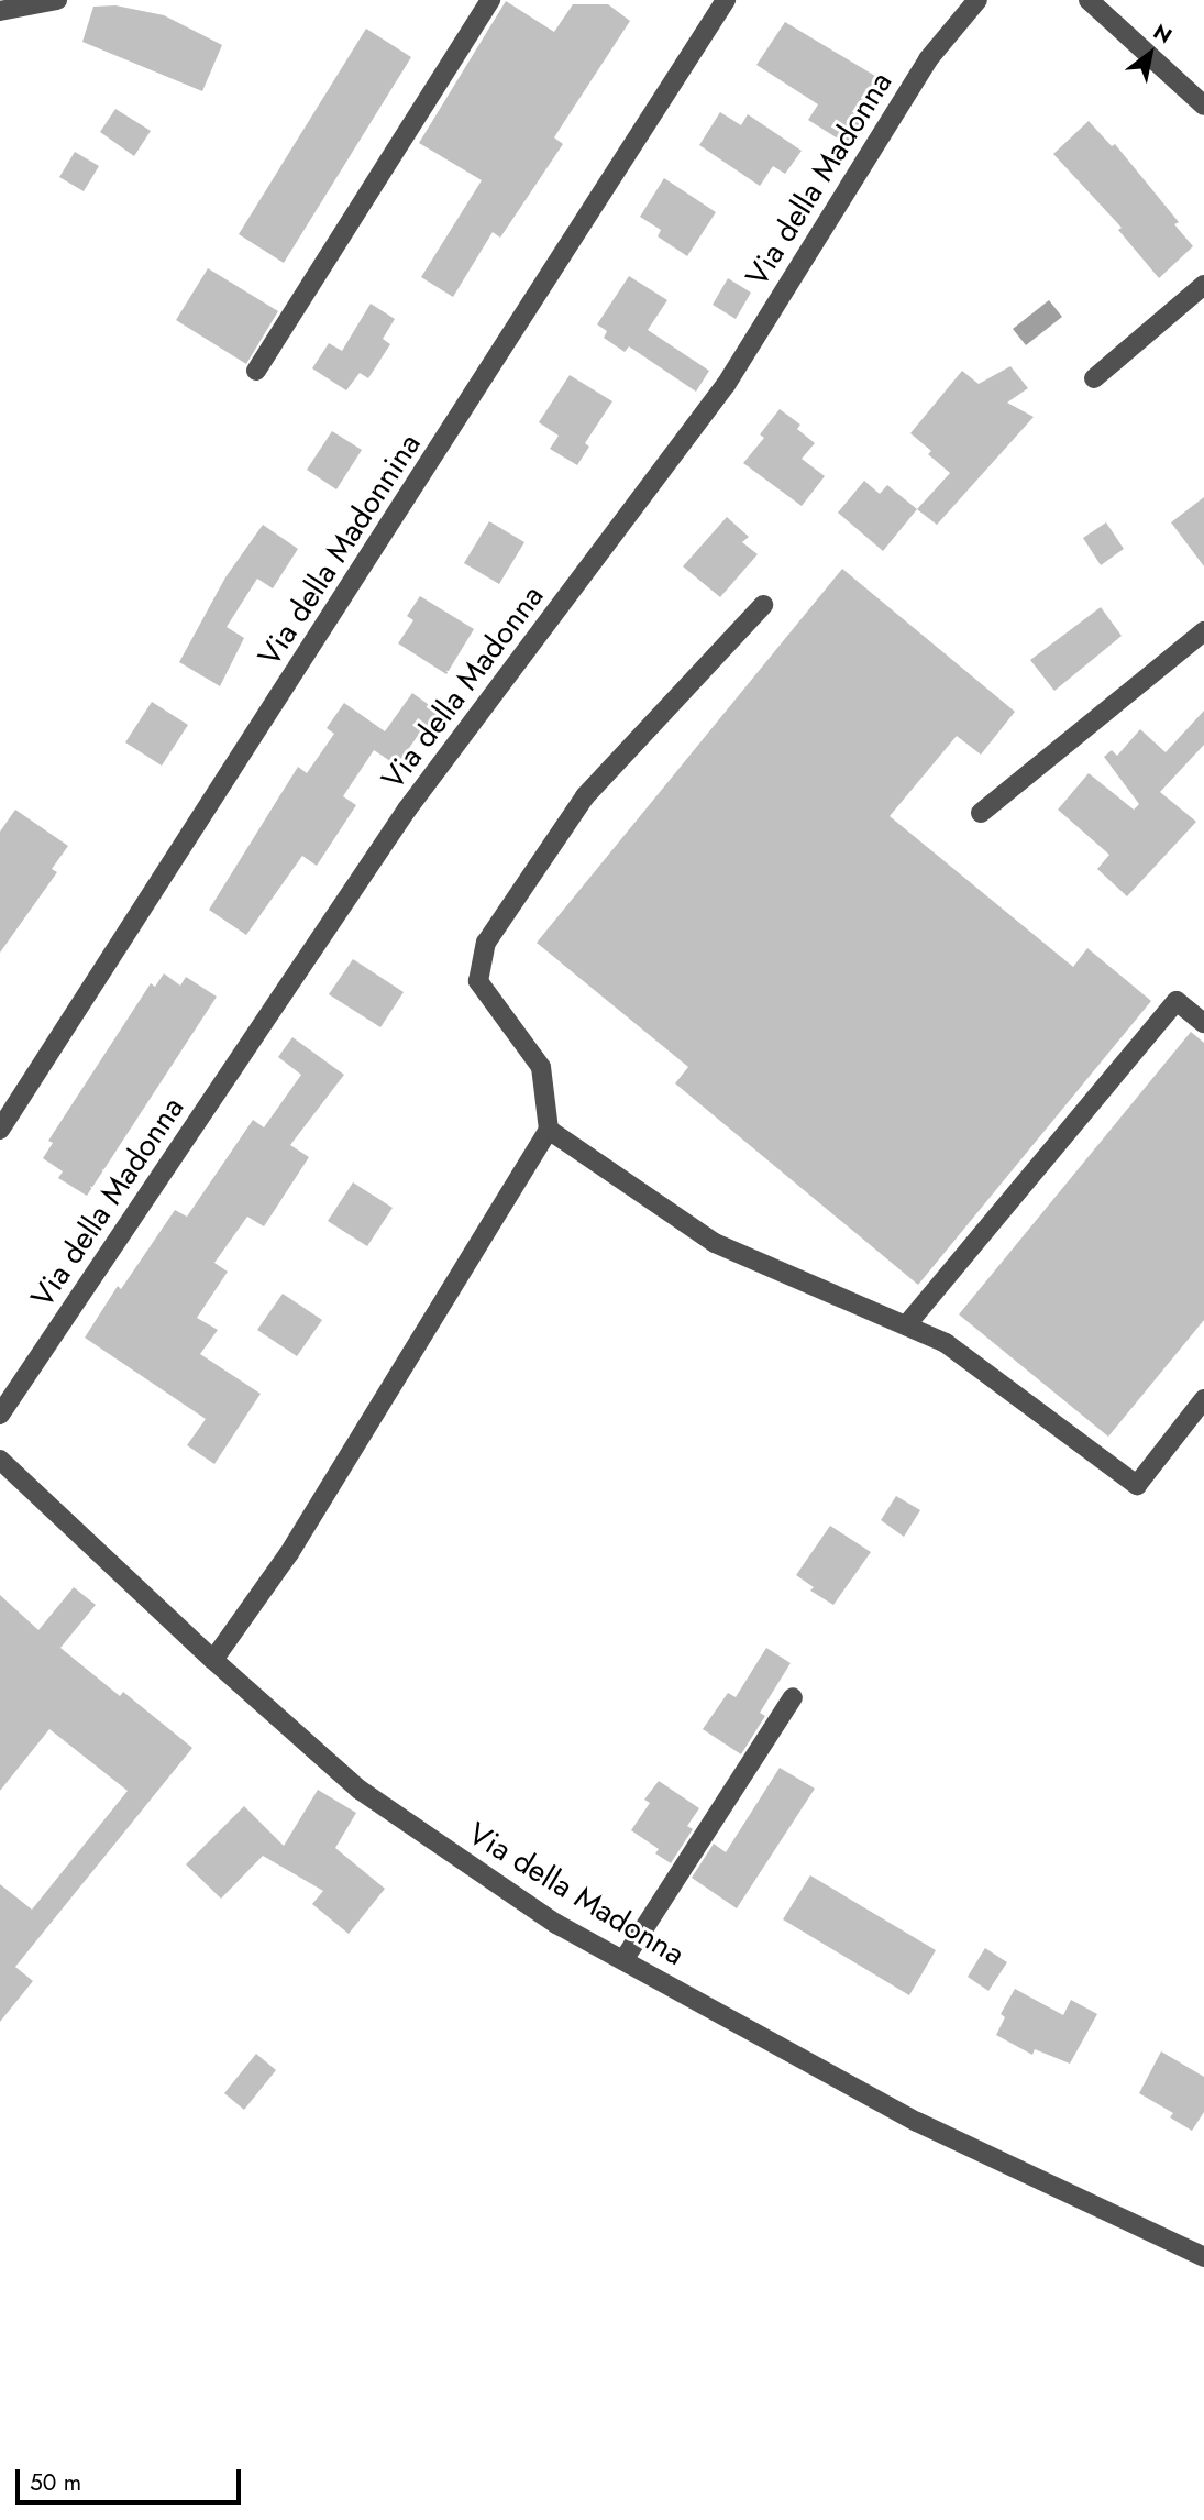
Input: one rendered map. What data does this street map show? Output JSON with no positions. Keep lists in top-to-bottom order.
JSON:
{
  "streets": {
    "street": ["Via della Madonna", "Via della Madonnina"]
  },
  "scale_bar": "50 m",
  "north": "top right"
}
